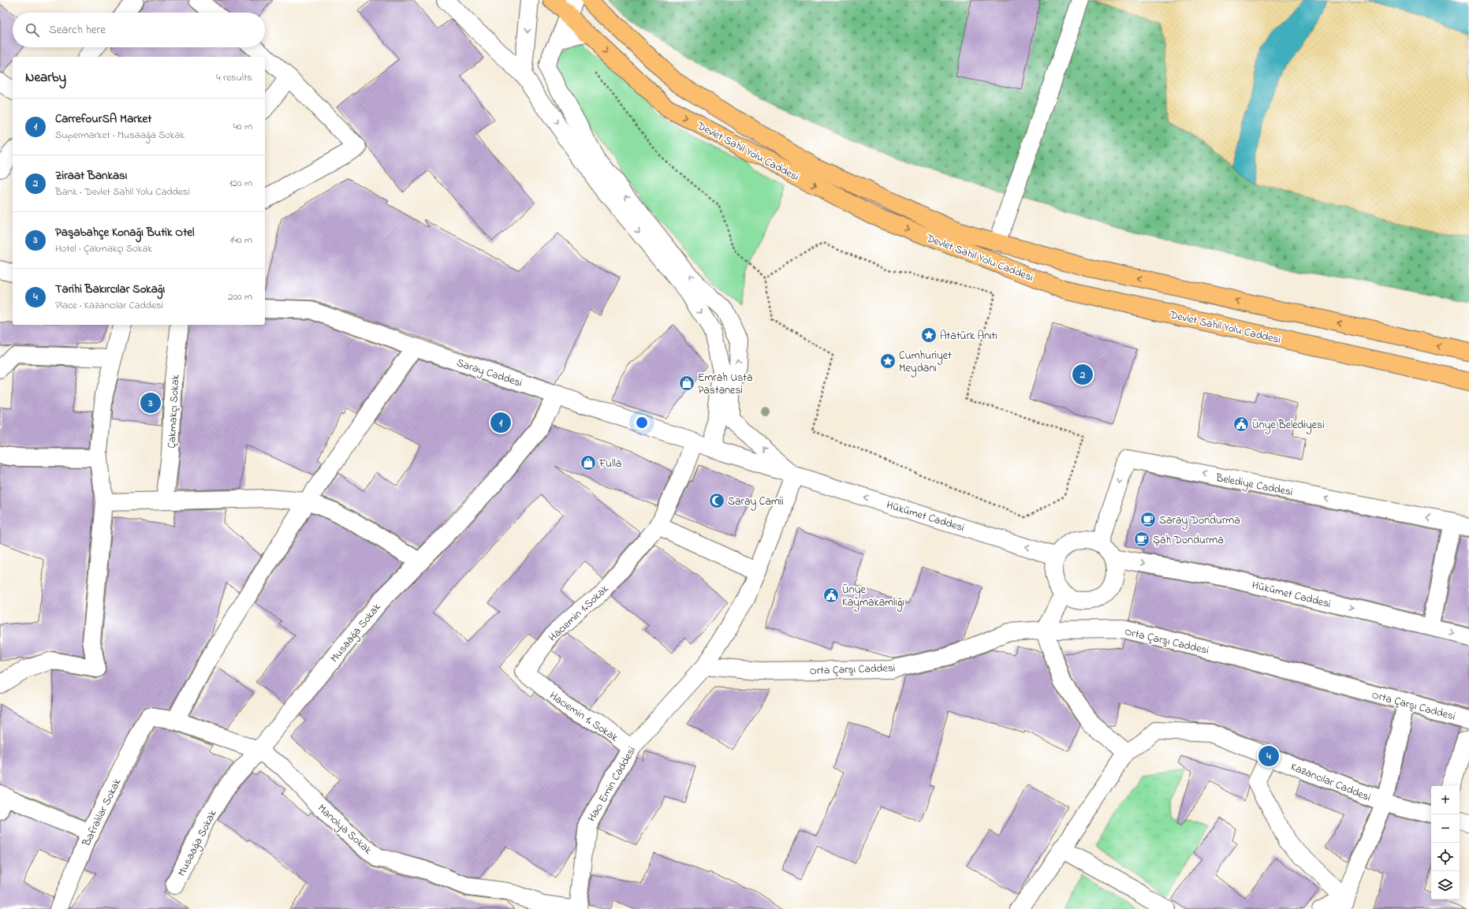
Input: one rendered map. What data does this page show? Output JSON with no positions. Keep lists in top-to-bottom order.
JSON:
{
  "streets": {
    "main road": ["Devlet Sahil Yolu Caddesi"],
    "street": [
      "Saray Caddesi",
      "Çakmakçı Sokak",
      "Belediye Caddesi",
      "Hükümet Caddesi",
      "Hacıemin 1.Sokak",
      "Musaağa Sokak",
      "Orta Çarşı Caddesi",
      "Hacıemin 1. Sokak",
      "Kazancılar Caddesi",
      "Hacı Emin Caddesi",
      "Bafralılar Sokak",
      "Manolya Sokak"
    ]
  },
  "crossings": [
    ["Saray Caddesi", "Hacıemin 1.Sokak"],
    ["Saray Caddesi", "Musaağa Sokak"],
    ["Belediye Caddesi", "Hükümet Caddesi"],
    ["Hacıemin 1.Sokak", "Hacıemin 1. Sokak"],
    ["Musaağa Sokak", "Manolya Sokak"],
    ["Orta Çarşı Caddesi", "Hacı Emin Caddesi"],
    ["Hacıemin 1. Sokak", "Hacı Emin Caddesi"],
    ["Hacı Emin Caddesi", "Manolya Sokak"],
    ["Bafralılar Sokak", "Manolya Sokak"]
  ],
  "one_way": ["Belediye Caddesi"],
  "places": {
    "place": ["Atatürk Anıtı", "Cumhuriyet Meydanı"],
    "shop": ["Emrah Usta Pastanesi", "Fulla"],
    "public building": ["Ünye Belediyesi", "Ünye Kaymakamlığı"],
    "mosque": ["Saray Camii"],
    "cafe": ["Saray Dondurma", "Şah Dondurma"]
  },
  "page": {
    "search": "Search here",
    "heading": ["Nearby", "4 results"],
    "list": [
      {
        "mark": "1",
        "name": "CarrefourSA Market",
        "note": "Supermarket · Musaağa Sokak",
        "value": "40 m"
      },
      {
        "mark": "2",
        "name": "Ziraat Bankası",
        "note": "Bank · Devlet Sahil Yolu Caddesi",
        "value": "120 m"
      },
      {
        "mark": "3",
        "name": "Paşabahçe Konağı Butik Otel",
        "note": "Hotel · Çakmakçı Sokak",
        "value": "140 m"
      },
      {
        "mark": "4",
        "name": "Tarihi Bakırcılar Sokağı",
        "note": "Place · Kazancılar Caddesi",
        "value": "200 m"
      }
    ],
    "pins": [
      "2",
      "3",
      "1",
      "4"
    ],
    "map_buttons": ["+", "−"]
  }
}
